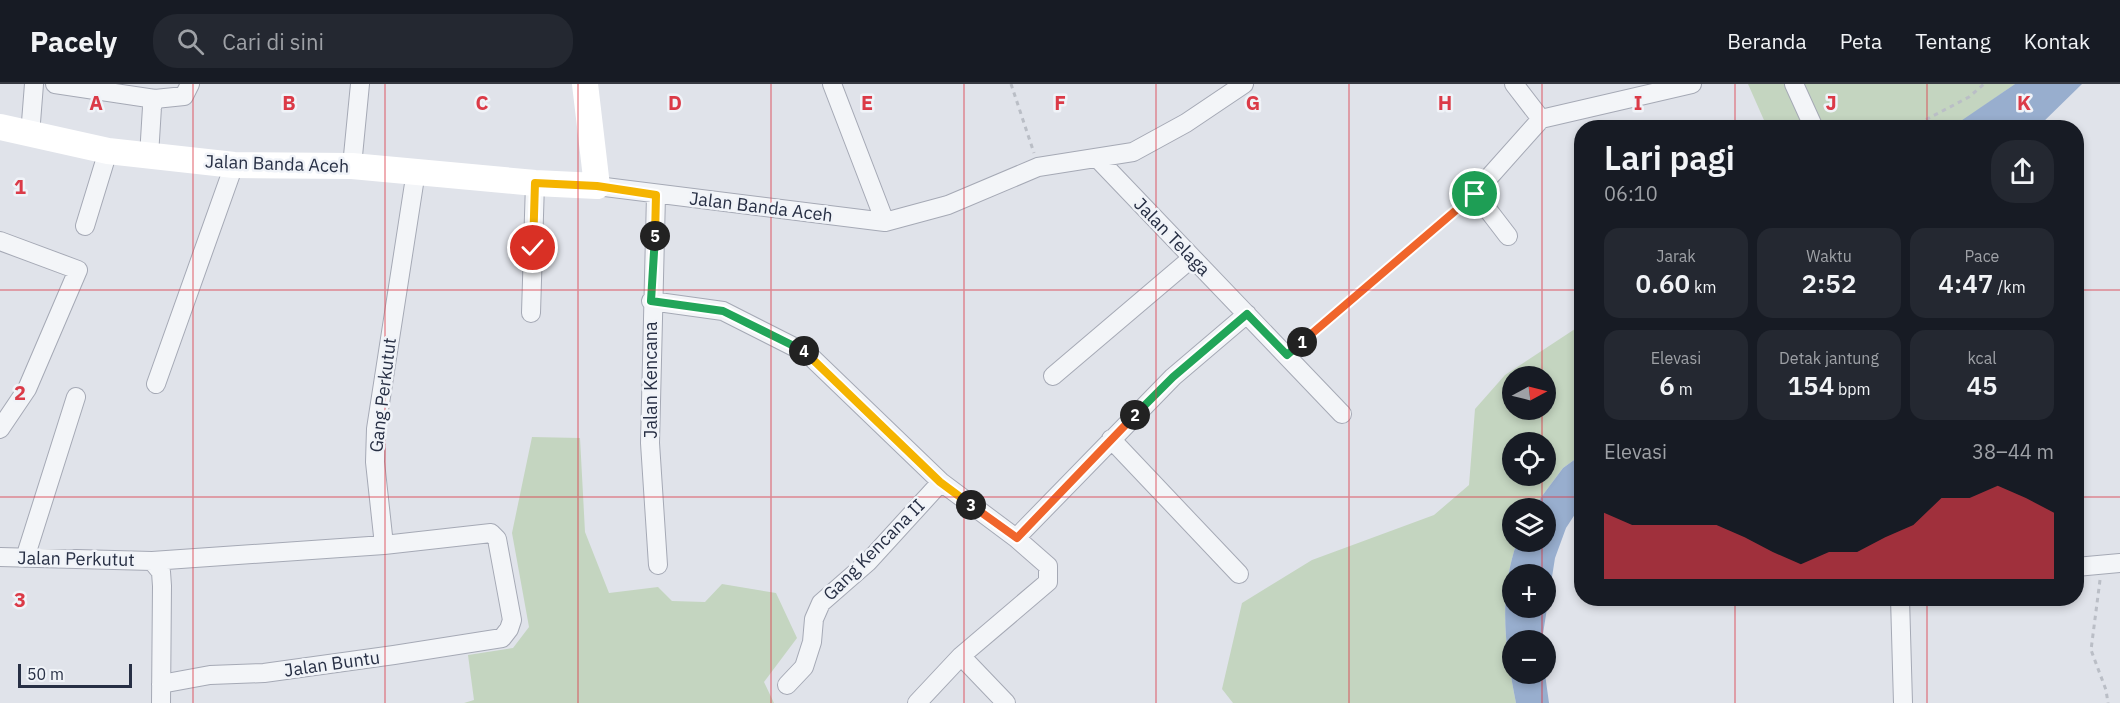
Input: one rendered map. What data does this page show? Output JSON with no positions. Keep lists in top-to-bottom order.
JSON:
{
  "streets": {
    "street": [
      "Jalan Banda Aceh",
      "Jalan Telaga",
      "Jalan Kencana",
      "Gang Perkutut",
      "Gang Kencana II",
      "Jalan Perkutut",
      "Jalan Buntu"
    ]
  },
  "crossings": [
    ["Jalan Banda Aceh", "Jalan Telaga"],
    ["Jalan Banda Aceh", "Jalan Kencana"],
    ["Jalan Banda Aceh", "Gang Perkutut"],
    ["Gang Perkutut", "Jalan Perkutut"],
    ["Gang Perkutut", "Jalan Buntu"],
    ["Jalan Perkutut", "Jalan Buntu"]
  ],
  "scale_bar": "50 m",
  "north": "right",
  "page": {
    "header": "Pacely",
    "search": "Cari di sini",
    "nav": [
      "Beranda",
      "Peta",
      "Tentang",
      "Kontak"
    ],
    "heading": ["Lari pagi", "06:10"],
    "pins": [
      "5",
      "1",
      "4",
      "2",
      "3"
    ],
    "stats": [
      ["Jarak", "0.60 km"],
      ["Waktu", "2:52"],
      ["Pace", "4:47 /km"],
      ["Elevasi", "6 m"],
      ["Detak jantung", "154 bpm"],
      ["kcal", "45"]
    ],
    "map_buttons": ["+", "−"],
    "chart": ["Elevasi", "38–44 m"],
    "scale": "50 m"
  },
  "grid": {
    "columns": [
      "A",
      "B",
      "C",
      "D",
      "E",
      "F",
      "G",
      "H",
      "I",
      "J",
      "K"
    ],
    "rows": ["1", "2", "3"]
  }
}
